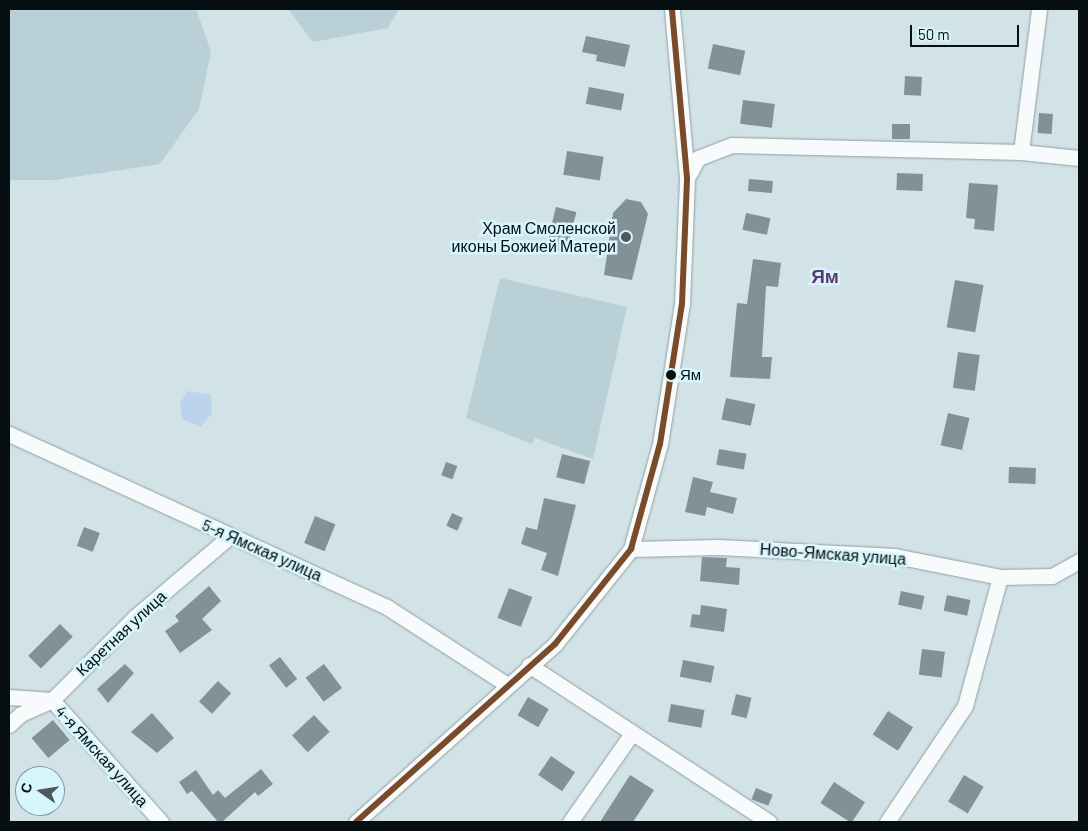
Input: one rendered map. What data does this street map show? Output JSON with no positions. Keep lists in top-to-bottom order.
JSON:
{
  "streets": {
    "street": [
      "5-я Ямская улица",
      "Ново-Ямская улица",
      "Каретная улица",
      "4-я Ямская улица"
    ]
  },
  "crossings": [
    ["5-я Ямская улица", "Каретная улица"],
    ["Каретная улица", "4-я Ямская улица"]
  ],
  "districts": ["Ям"],
  "places": ["Храм Смоленской иконы Божией Матери", "Ям"],
  "scale_bar": "50 m",
  "north": "left"
}
